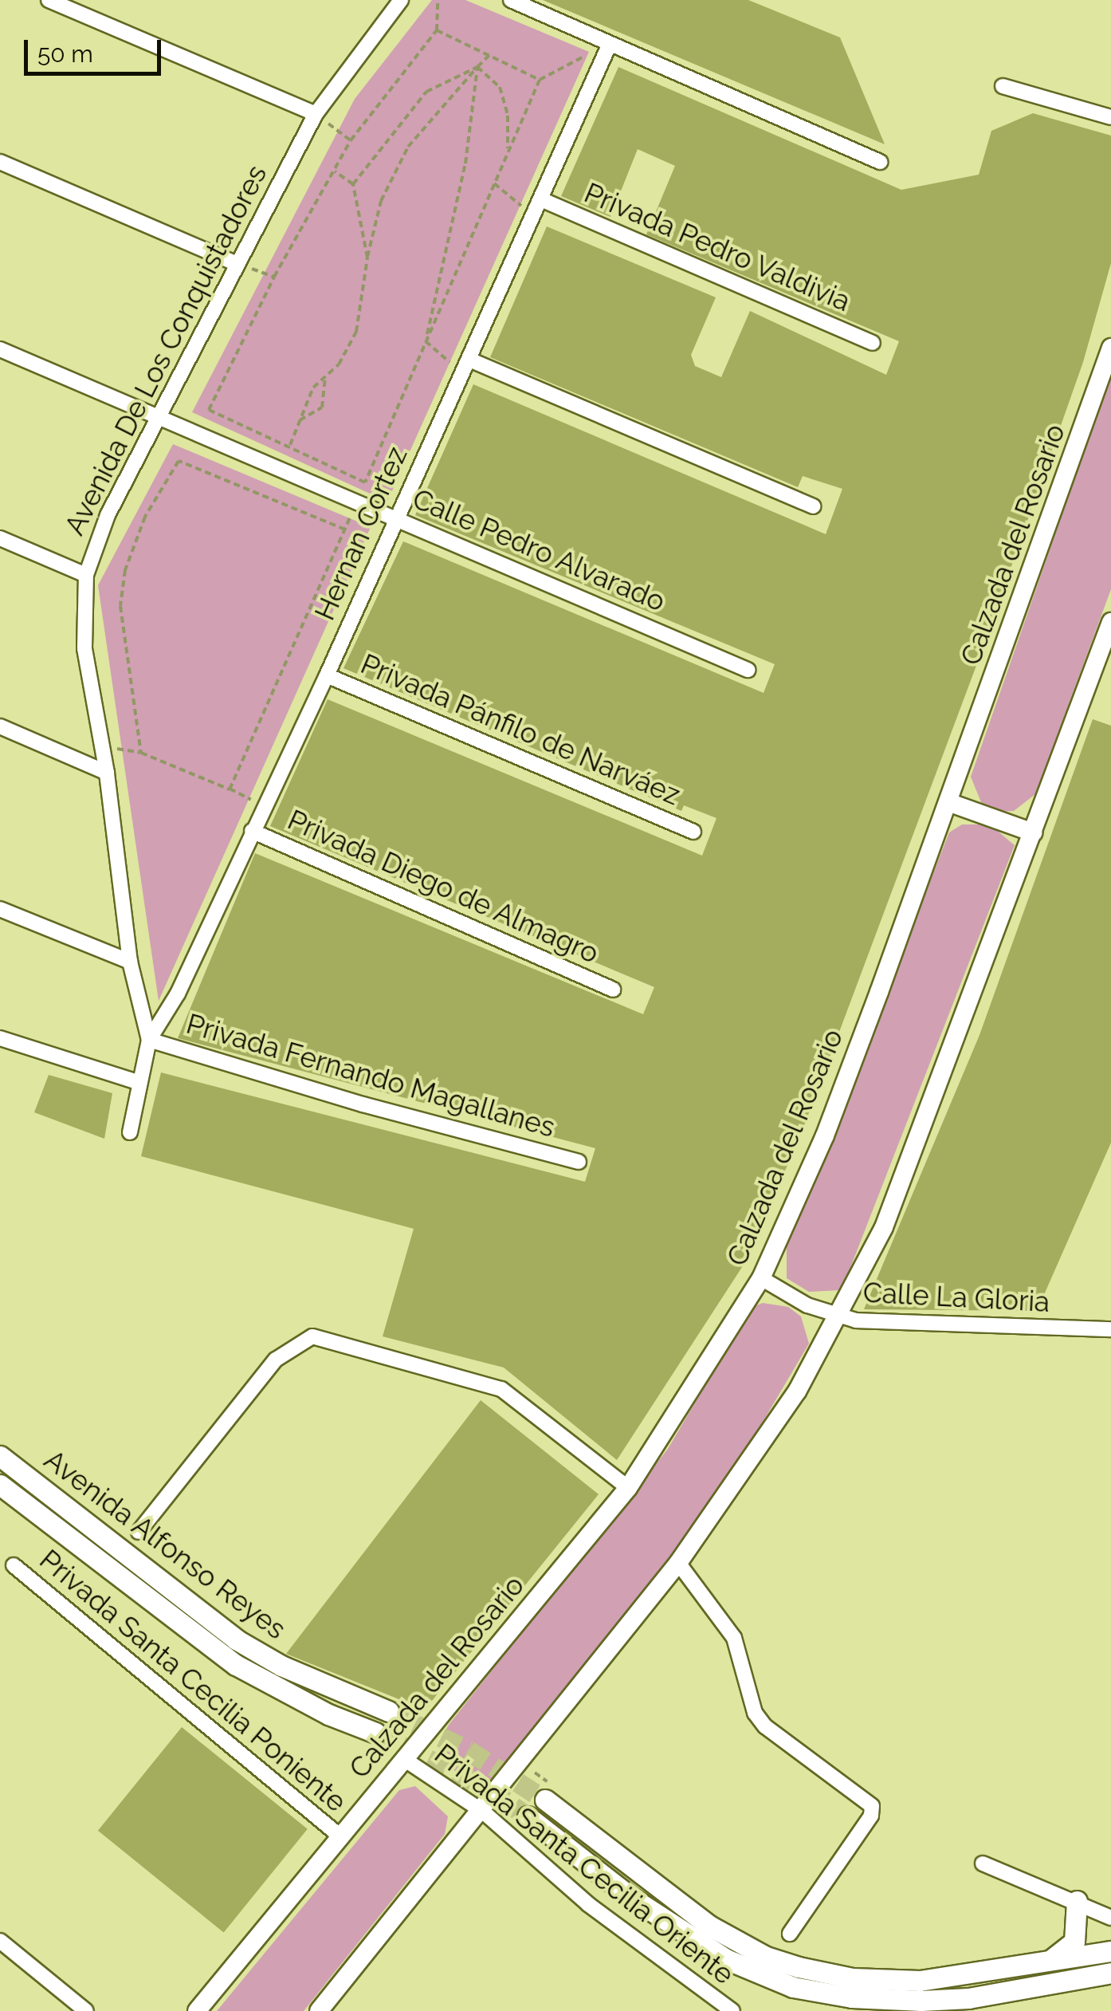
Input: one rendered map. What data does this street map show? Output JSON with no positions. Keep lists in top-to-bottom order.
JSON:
{
  "streets": {
    "main road": ["Avenida Alfonso Reyes"],
    "street": [
      "Privada Pedro Valdivia",
      "Avenida De Los Conquistadores",
      "Hernan Cortez",
      "Calzada del Rosario",
      "Calle Pedro Alvarado",
      "Privada Pánfilo de Narváez",
      "Privada Diego de Almagro",
      "Privada Fernando Magallanes",
      "Calle La Gloria",
      "Privada Santa Cecilia Poniente",
      "Privada Santa Cecilia Oriente"
    ]
  },
  "crossings": [
    ["Privada Pedro Valdivia", "Hernan Cortez"],
    ["Avenida De Los Conquistadores", "Hernan Cortez"],
    ["Avenida De Los Conquistadores", "Calle Pedro Alvarado"],
    ["Avenida De Los Conquistadores", "Privada Fernando Magallanes"],
    ["Hernan Cortez", "Calle Pedro Alvarado"],
    ["Hernan Cortez", "Privada Pánfilo de Narváez"],
    ["Hernan Cortez", "Privada Diego de Almagro"],
    ["Hernan Cortez", "Privada Fernando Magallanes"],
    ["Calzada del Rosario", "Calle La Gloria"],
    ["Calzada del Rosario", "Privada Santa Cecilia Poniente"],
    ["Calzada del Rosario", "Privada Santa Cecilia Oriente"]
  ],
  "scale_bar": "50 m"
}
